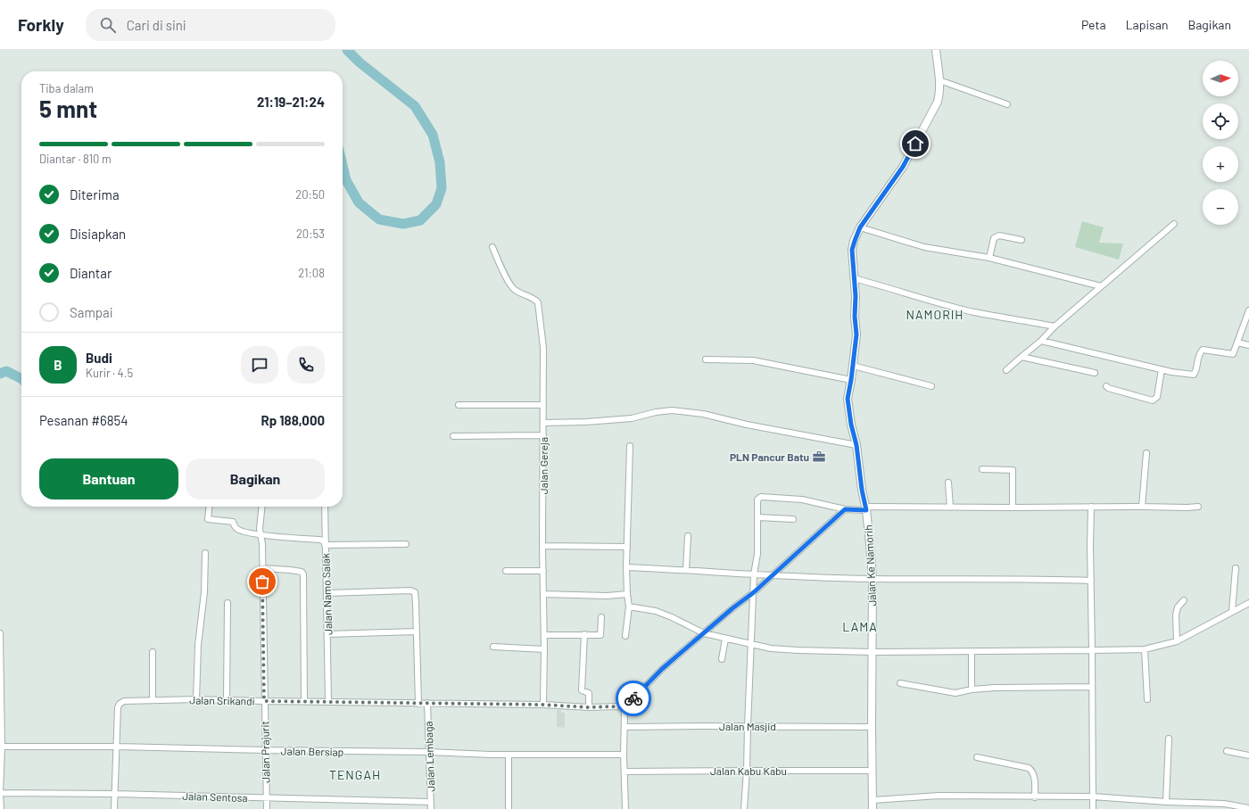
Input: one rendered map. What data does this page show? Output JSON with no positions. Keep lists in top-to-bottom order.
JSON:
{
  "streets": {
    "street": [
      "Jalan Gereja",
      "Jalan Ke Namorih",
      "Jalan Namo Salak",
      "Jalan Srikandi",
      "Jalan Masjid",
      "Jalan Bersiap",
      "Jalan Prajurit",
      "Jalan Lembaga",
      "Jalan Kabu Kabu",
      "Jalan Sentosa"
    ]
  },
  "crossings": [
    ["Jalan Gereja", "Jalan Srikandi"],
    ["Jalan Ke Namorih", "Jalan Masjid"],
    ["Jalan Ke Namorih", "Jalan Kabu Kabu"],
    ["Jalan Namo Salak", "Jalan Srikandi"],
    ["Jalan Srikandi", "Jalan Bersiap"],
    ["Jalan Srikandi", "Jalan Prajurit"],
    ["Jalan Srikandi", "Jalan Lembaga"],
    ["Jalan Srikandi", "Jalan Sentosa"],
    ["Jalan Bersiap", "Jalan Prajurit"],
    ["Jalan Bersiap", "Jalan Lembaga"],
    ["Jalan Prajurit", "Jalan Sentosa"],
    ["Jalan Lembaga", "Jalan Sentosa"]
  ],
  "districts": ["NAMORIH", "LAMA", "TENGAH"],
  "places": {
    "office": ["PLN Pancur Batu"]
  },
  "north": "right",
  "page": {
    "header": "Forkly",
    "search": "Cari di sini",
    "nav": ["Peta", "Lapisan", "Bagikan"],
    "map_buttons": ["+", "−"],
    "heading": ["5 mnt", "Tiba dalam", "21:19–21:24"],
    "panel": [
      "Budi",
      "Kurir · 4.5",
      "Pesanan #6854",
      "Rp 188,000"
    ],
    "bar": "Diantar · 810 m",
    "list": [
      ["Diterima", "20:50"],
      ["Disiapkan", "20:53"],
      ["Diantar", "21:08"],
      "Sampai"
    ],
    "round": "B",
    "buttons": ["Bantuan", "Bagikan"]
  }
}
